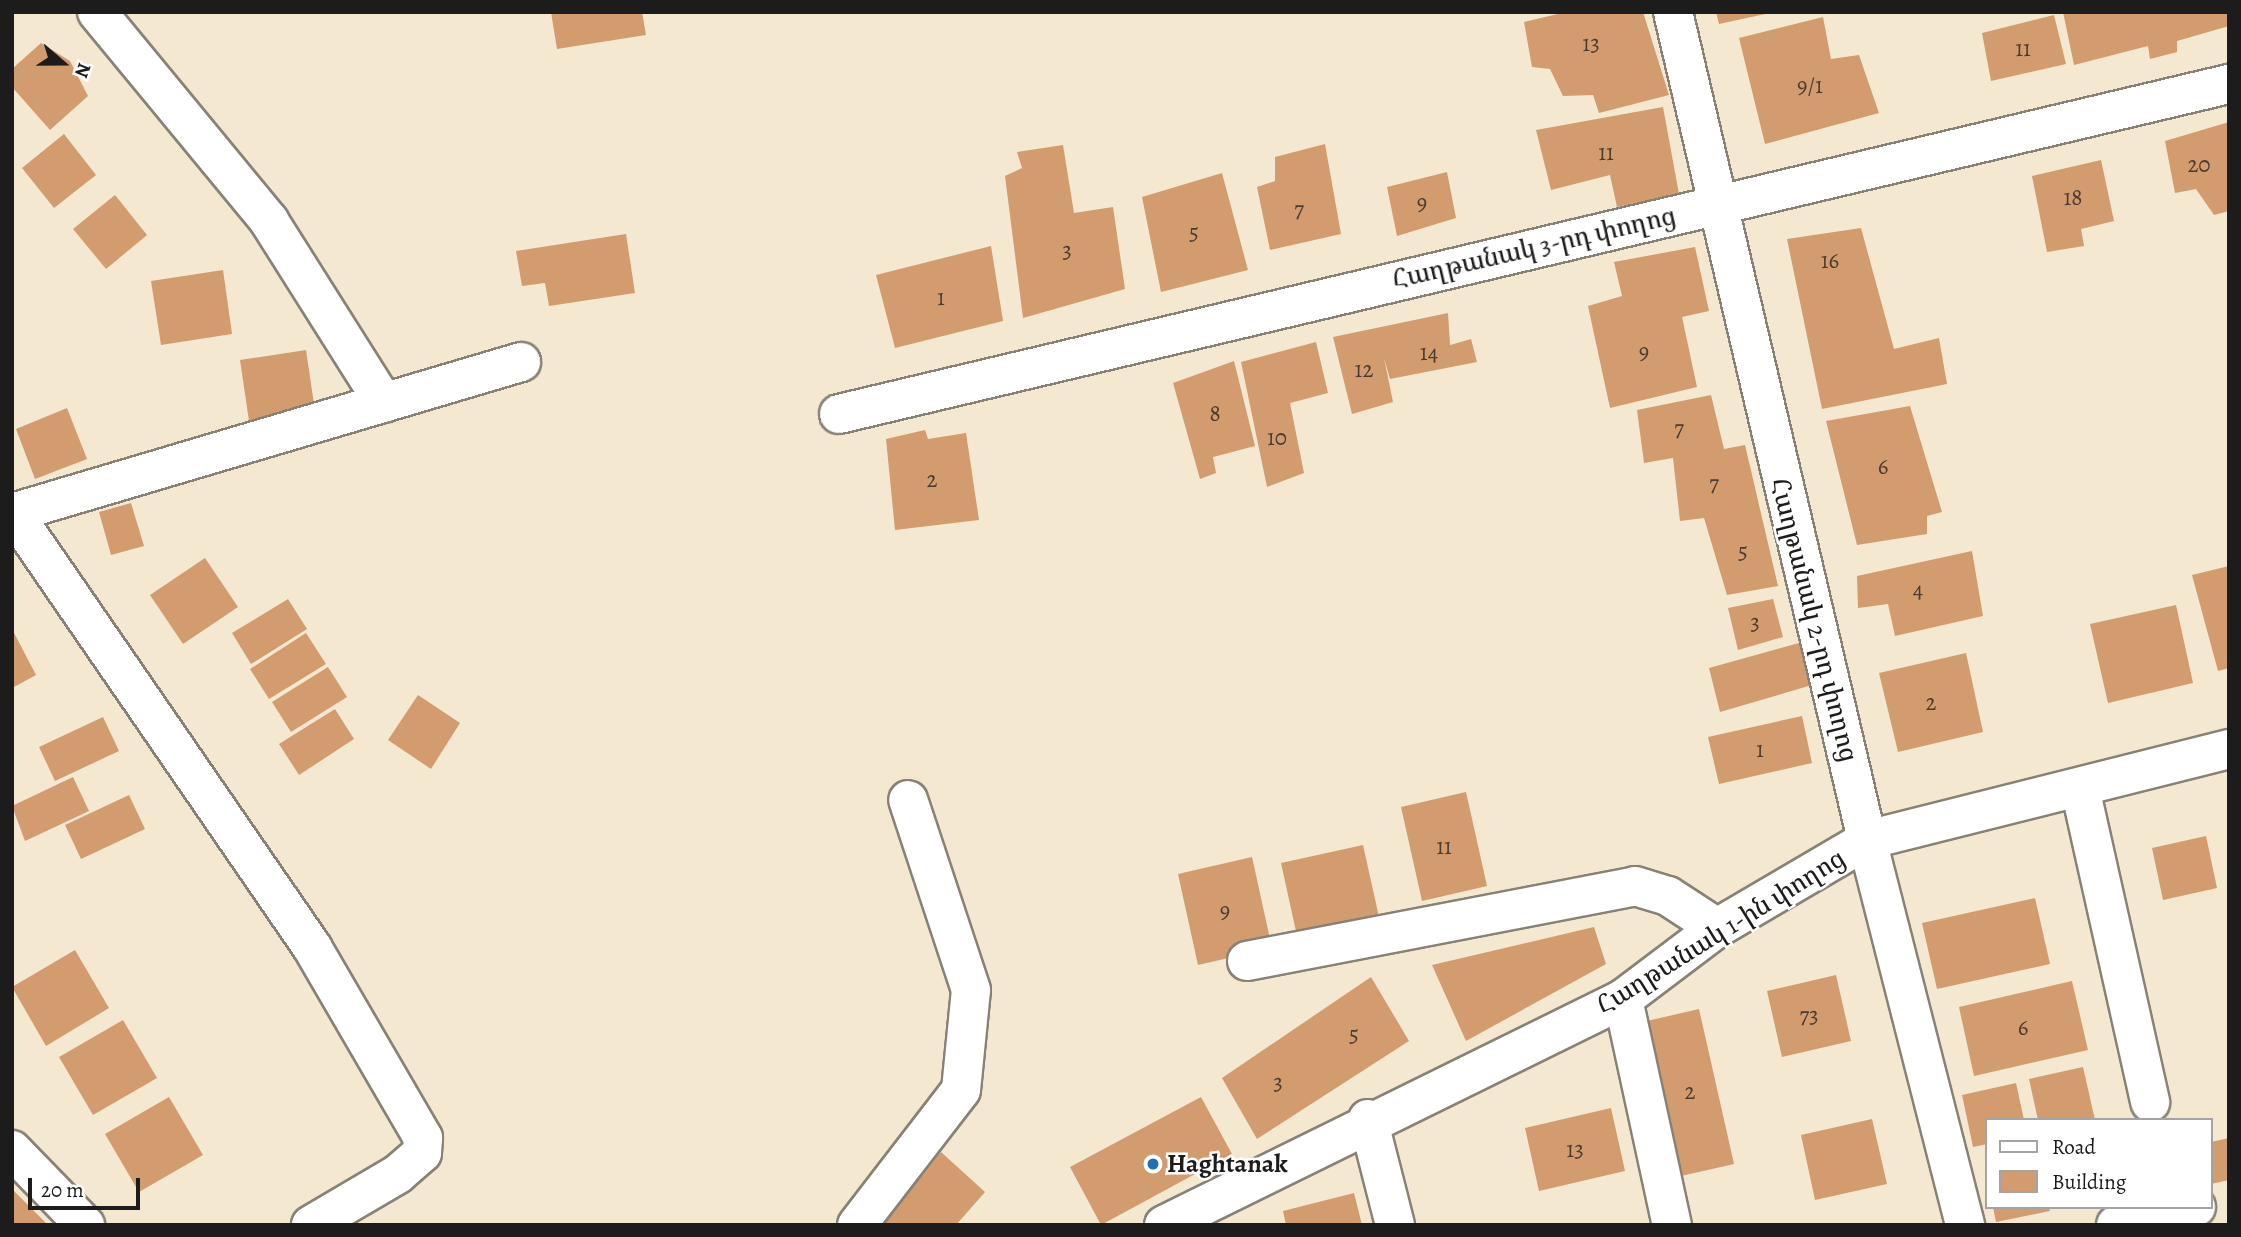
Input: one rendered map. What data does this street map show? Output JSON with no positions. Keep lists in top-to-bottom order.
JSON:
{
  "streets": {
    "street": ["Հաղթանակ 3-րդ փողոց", "Հաղթանակ 2-րդ փողոց", "Հաղթանակ 1-ին փողոց"]
  },
  "crossings": [
    ["Հաղթանակ 3-րդ փողոց", "Հաղթանակ 2-րդ փողոց"],
    ["Հաղթանակ 2-րդ փողոց", "Հաղթանակ 1-ին փողոց"]
  ],
  "places": ["Haghtanak"],
  "house_numbers": [
    "13",
    "11",
    "9/1",
    "11",
    "20",
    "18",
    "9",
    "7",
    "5",
    "3",
    "16",
    "1",
    "9",
    "14",
    "12",
    "8",
    "7",
    "10",
    "6",
    "2",
    "7",
    "5",
    "4",
    "3",
    "2",
    "1",
    "11",
    "9",
    "73",
    "6",
    "5",
    "3",
    "2",
    "13"
  ],
  "legend": ["Road", "Building"],
  "scale_bar": "20 m",
  "north": "right"
}
